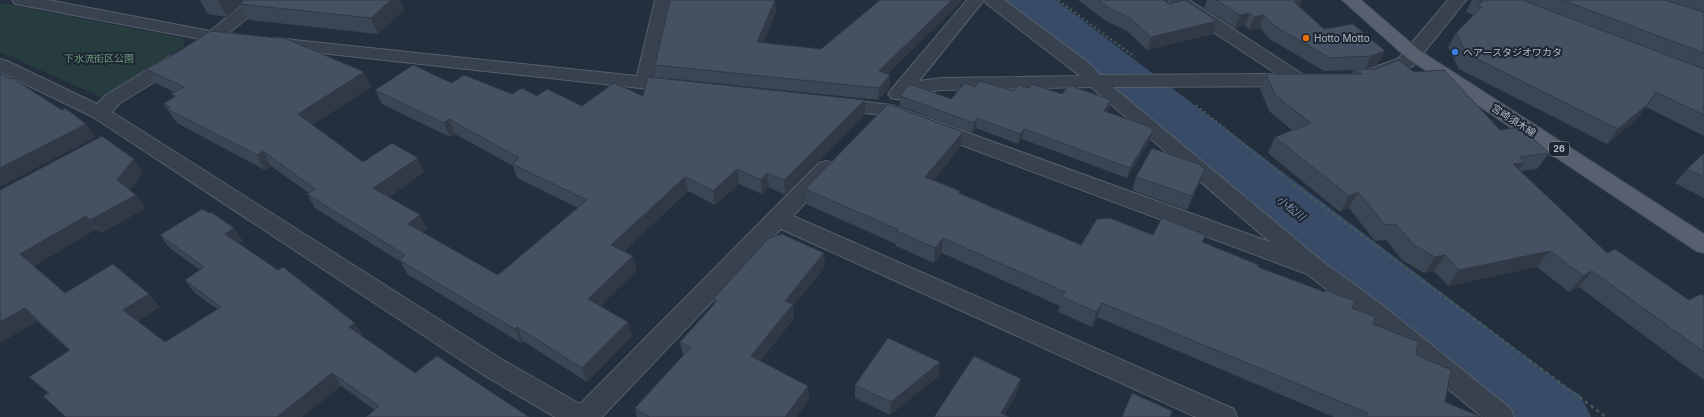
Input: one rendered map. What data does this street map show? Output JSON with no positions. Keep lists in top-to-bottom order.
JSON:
{
  "streets": {
    "main road": ["宮崎須木線", "26"]
  },
  "water": ["小松川"],
  "parks": ["下水流街区公園"],
  "places": ["Hotto Motto", "ヘアースタジオワカタ"]
}
